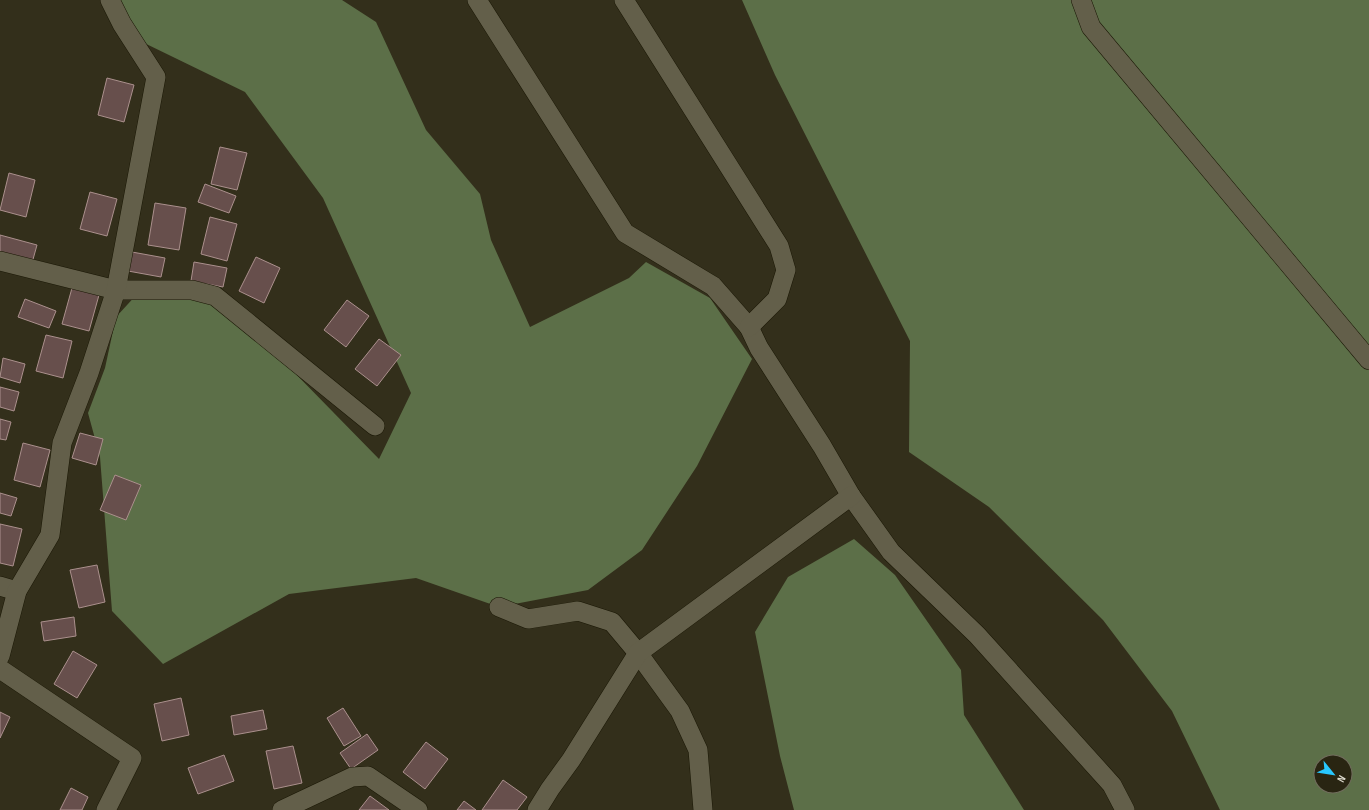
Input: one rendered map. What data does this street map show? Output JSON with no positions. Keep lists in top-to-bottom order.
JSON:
{
  "north": "bottom right"
}
